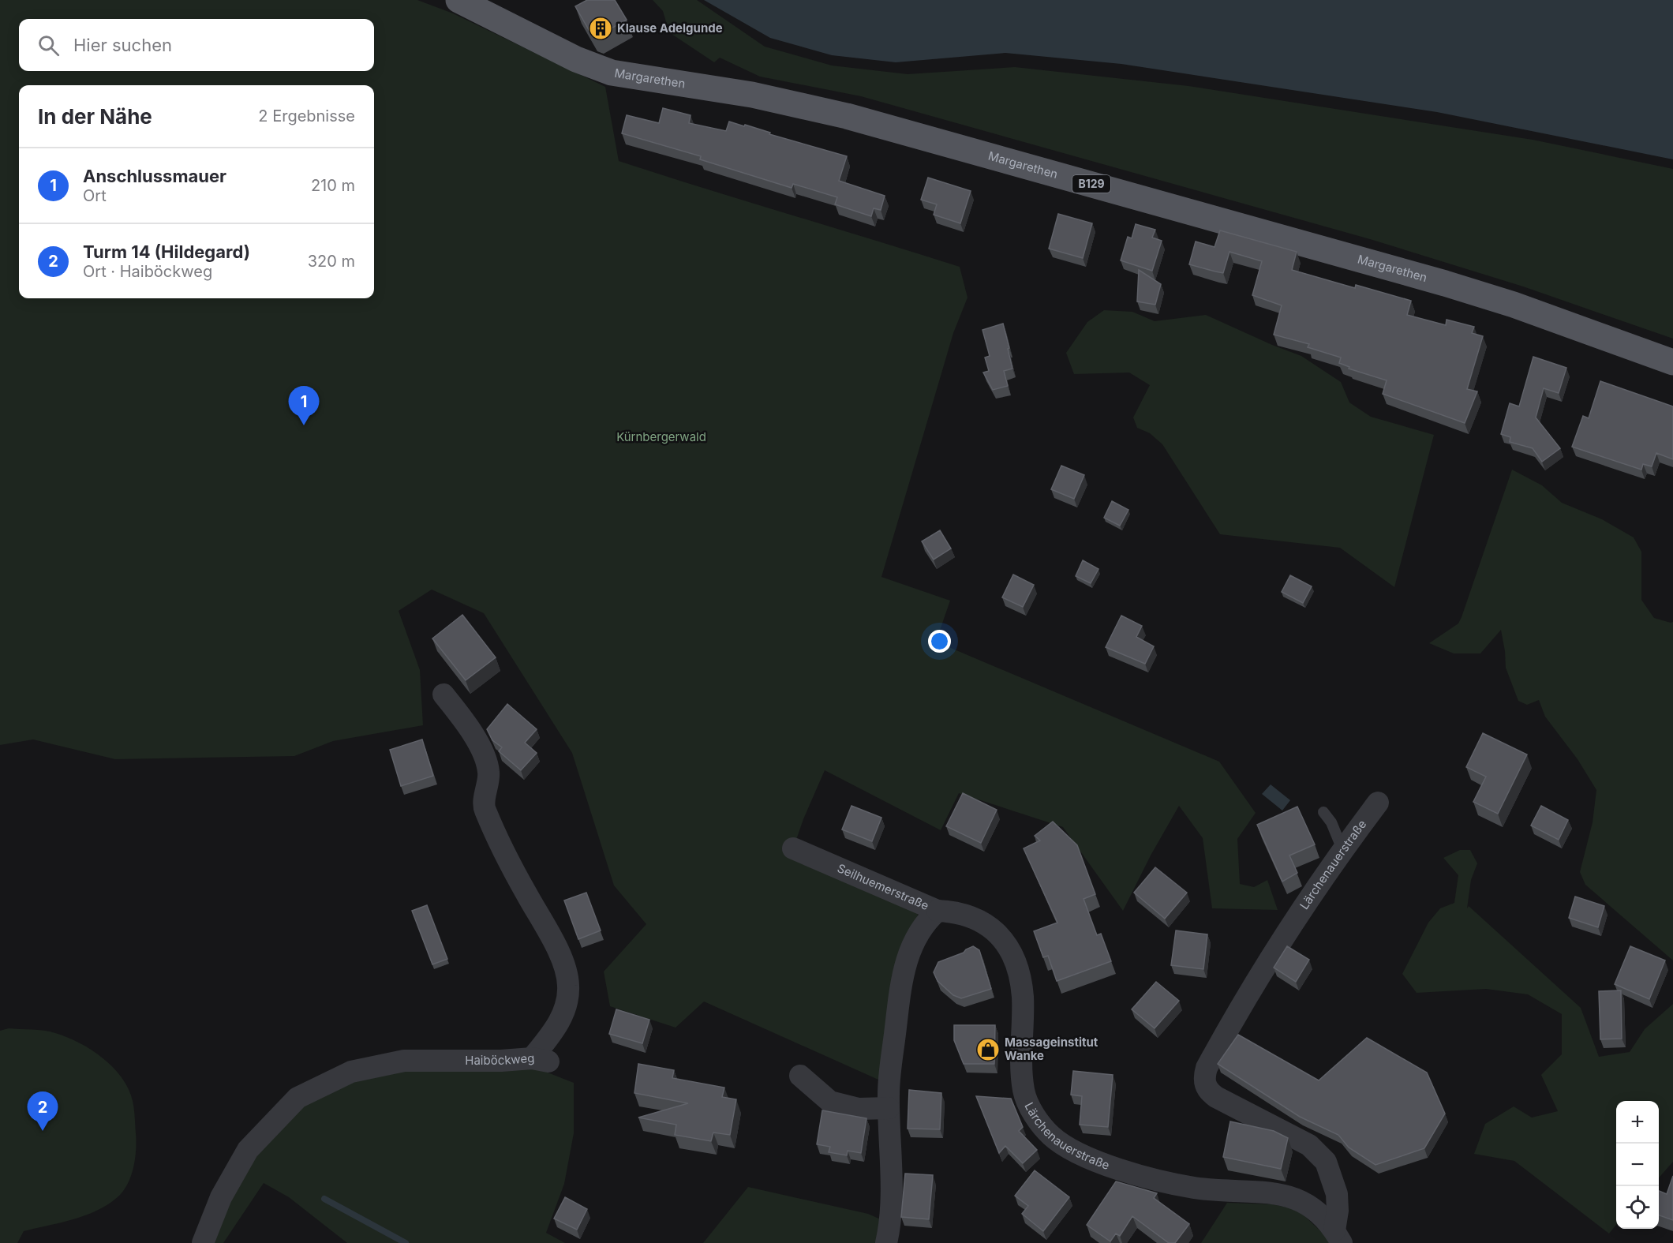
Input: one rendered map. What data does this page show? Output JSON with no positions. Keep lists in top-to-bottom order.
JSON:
{
  "streets": {
    "main road": ["Margarethen", "B129"],
    "street": ["Lärchenauerstraße", "Seilhuemerstraße", "Haiböckweg"]
  },
  "crossings": [
    ["Lärchenauerstraße", "Seilhuemerstraße"]
  ],
  "parks": ["Kürnbergerwald"],
  "places": {
    "building": ["Klause Adelgunde"],
    "shop": ["Massageinstitut Wanke"]
  },
  "page": {
    "search": "Hier suchen",
    "heading": ["In der Nähe", "2 Ergebnisse"],
    "list": [
      {
        "mark": "1",
        "name": "Anschlussmauer",
        "note": "Ort",
        "value": "210 m"
      },
      {
        "mark": "2",
        "name": "Turm 14 (Hildegard)",
        "note": "Ort · Haiböckweg",
        "value": "320 m"
      }
    ],
    "pins": ["1", "2"],
    "map_buttons": ["+", "−"]
  }
}
